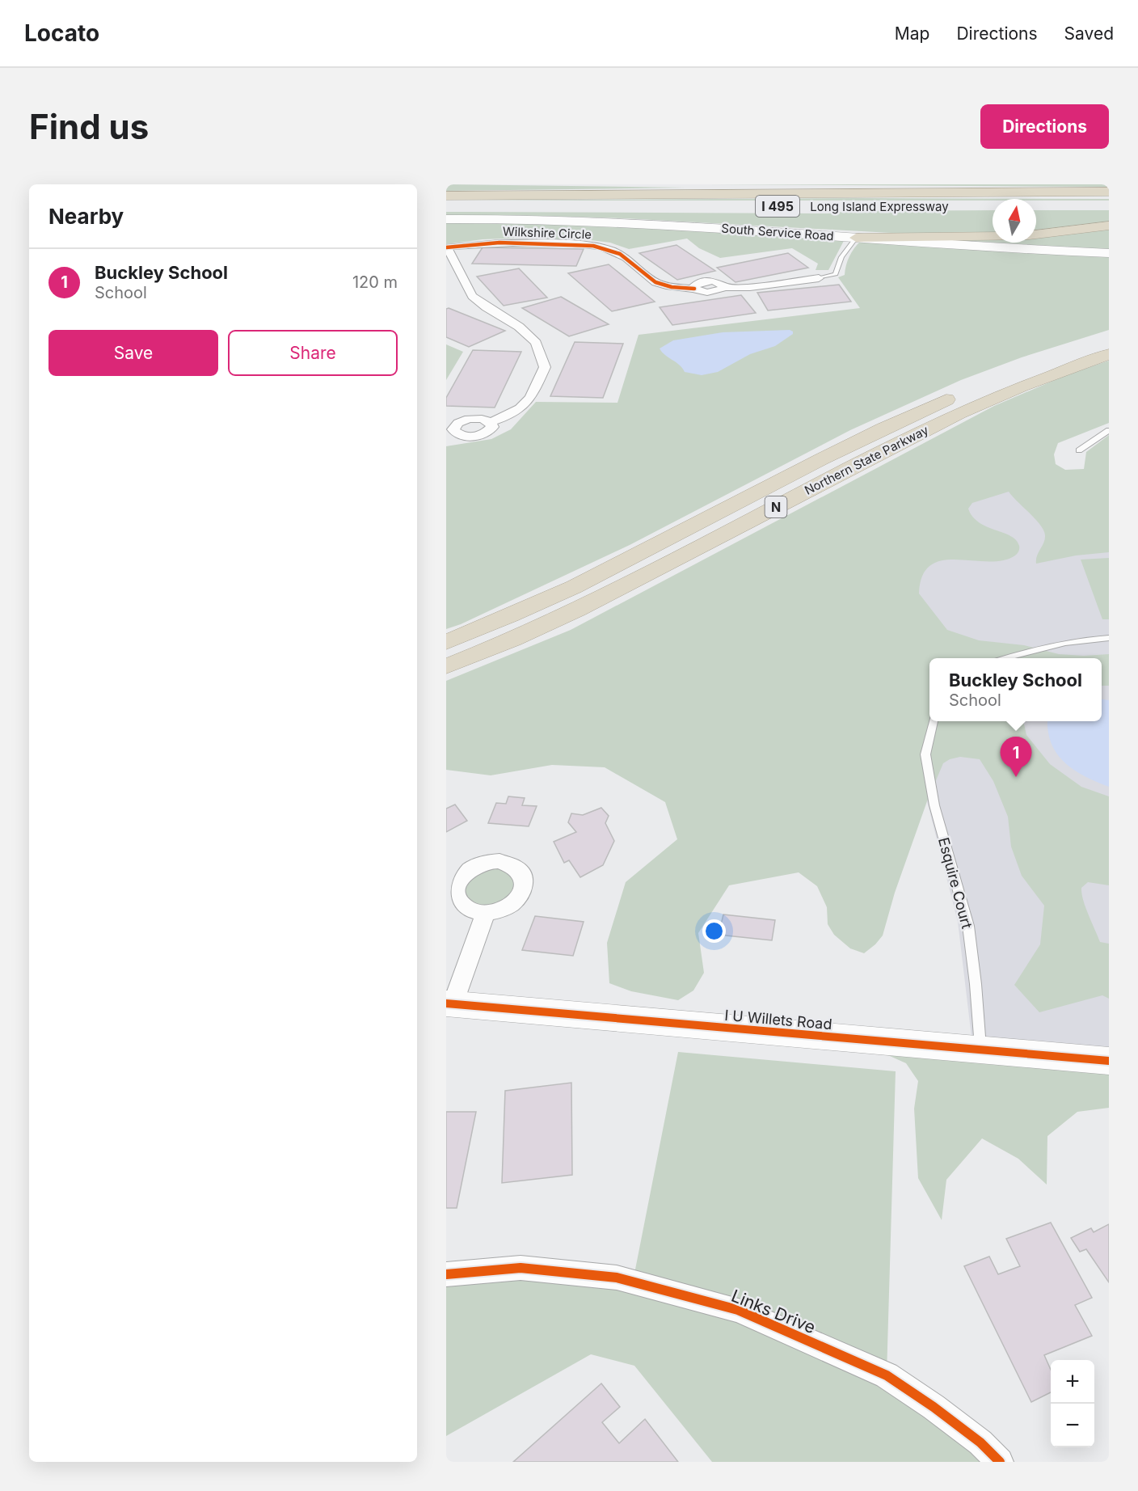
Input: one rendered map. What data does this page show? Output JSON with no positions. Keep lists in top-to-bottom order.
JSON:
{
  "streets": {
    "highway": [
      "I 495",
      "Long Island Expressway",
      "Northern State Parkway",
      "N"
    ],
    "main road": ["South Service Road", "I U Willets Road"],
    "street": ["Wilkshire Circle", "Links Drive"],
    "lane": ["Esquire Court"]
  },
  "crossings": [
    ["Esquire Court", "I U Willets Road"]
  ],
  "north": "top",
  "page": {
    "header": "Locato",
    "nav": ["Map", "Directions", "Saved"],
    "buttons": [
      "Directions",
      ["Save", "Share"]
    ],
    "title": "Find us",
    "heading": "Nearby",
    "list": [
      {
        "mark": "1",
        "name": "Buckley School",
        "note": "School",
        "value": "120 m"
      }
    ],
    "popup": ["Buckley School", "School"],
    "pins": "1",
    "map_buttons": ["+", "−"]
  }
}
